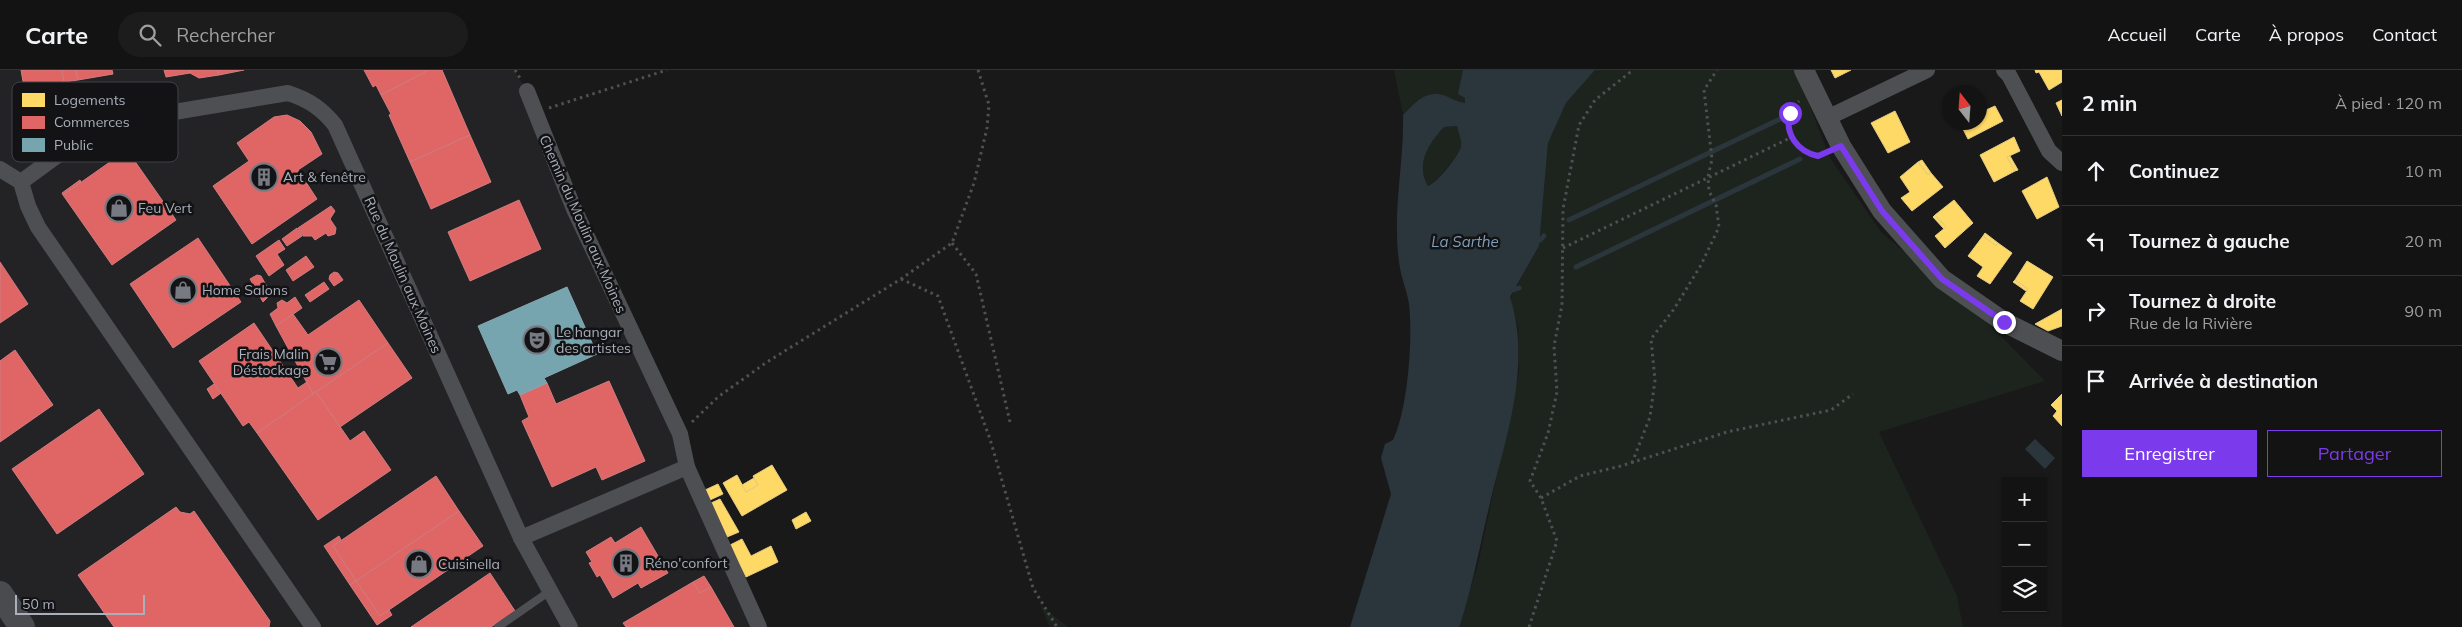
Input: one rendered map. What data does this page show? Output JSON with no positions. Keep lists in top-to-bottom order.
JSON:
{
  "streets": {
    "street": ["Chemin du Moulin aux Moines", "Rue du Moulin aux Moines"]
  },
  "water": ["La Sarthe"],
  "places": {
    "building": ["Art & fenêtre", "Réno'confort"],
    "shop": ["Feu Vert", "Home Salons", "Cuisinella"],
    "theatre": ["Le hangar des artistes"],
    "supermarket": ["Frais Malin Déstockage"]
  },
  "legend": ["Logements", "Commerces", "Public"],
  "scale_bar": "50 m",
  "north": "top",
  "page": {
    "header": "Carte",
    "search": "Rechercher",
    "nav": [
      "Accueil",
      "Carte",
      "À propos",
      "Contact"
    ],
    "heading": ["2 min", "À pied · 120 m"],
    "list": [
      ["Continuez", "10 m"],
      ["Tournez à gauche", "20 m"],
      ["Tournez à droite", "Rue de la Rivière", "90 m"],
      "Arrivée à destination"
    ],
    "buttons": ["Enregistrer", "Partager"],
    "map_buttons": ["+", "−"],
    "scale": "50 m"
  }
}
